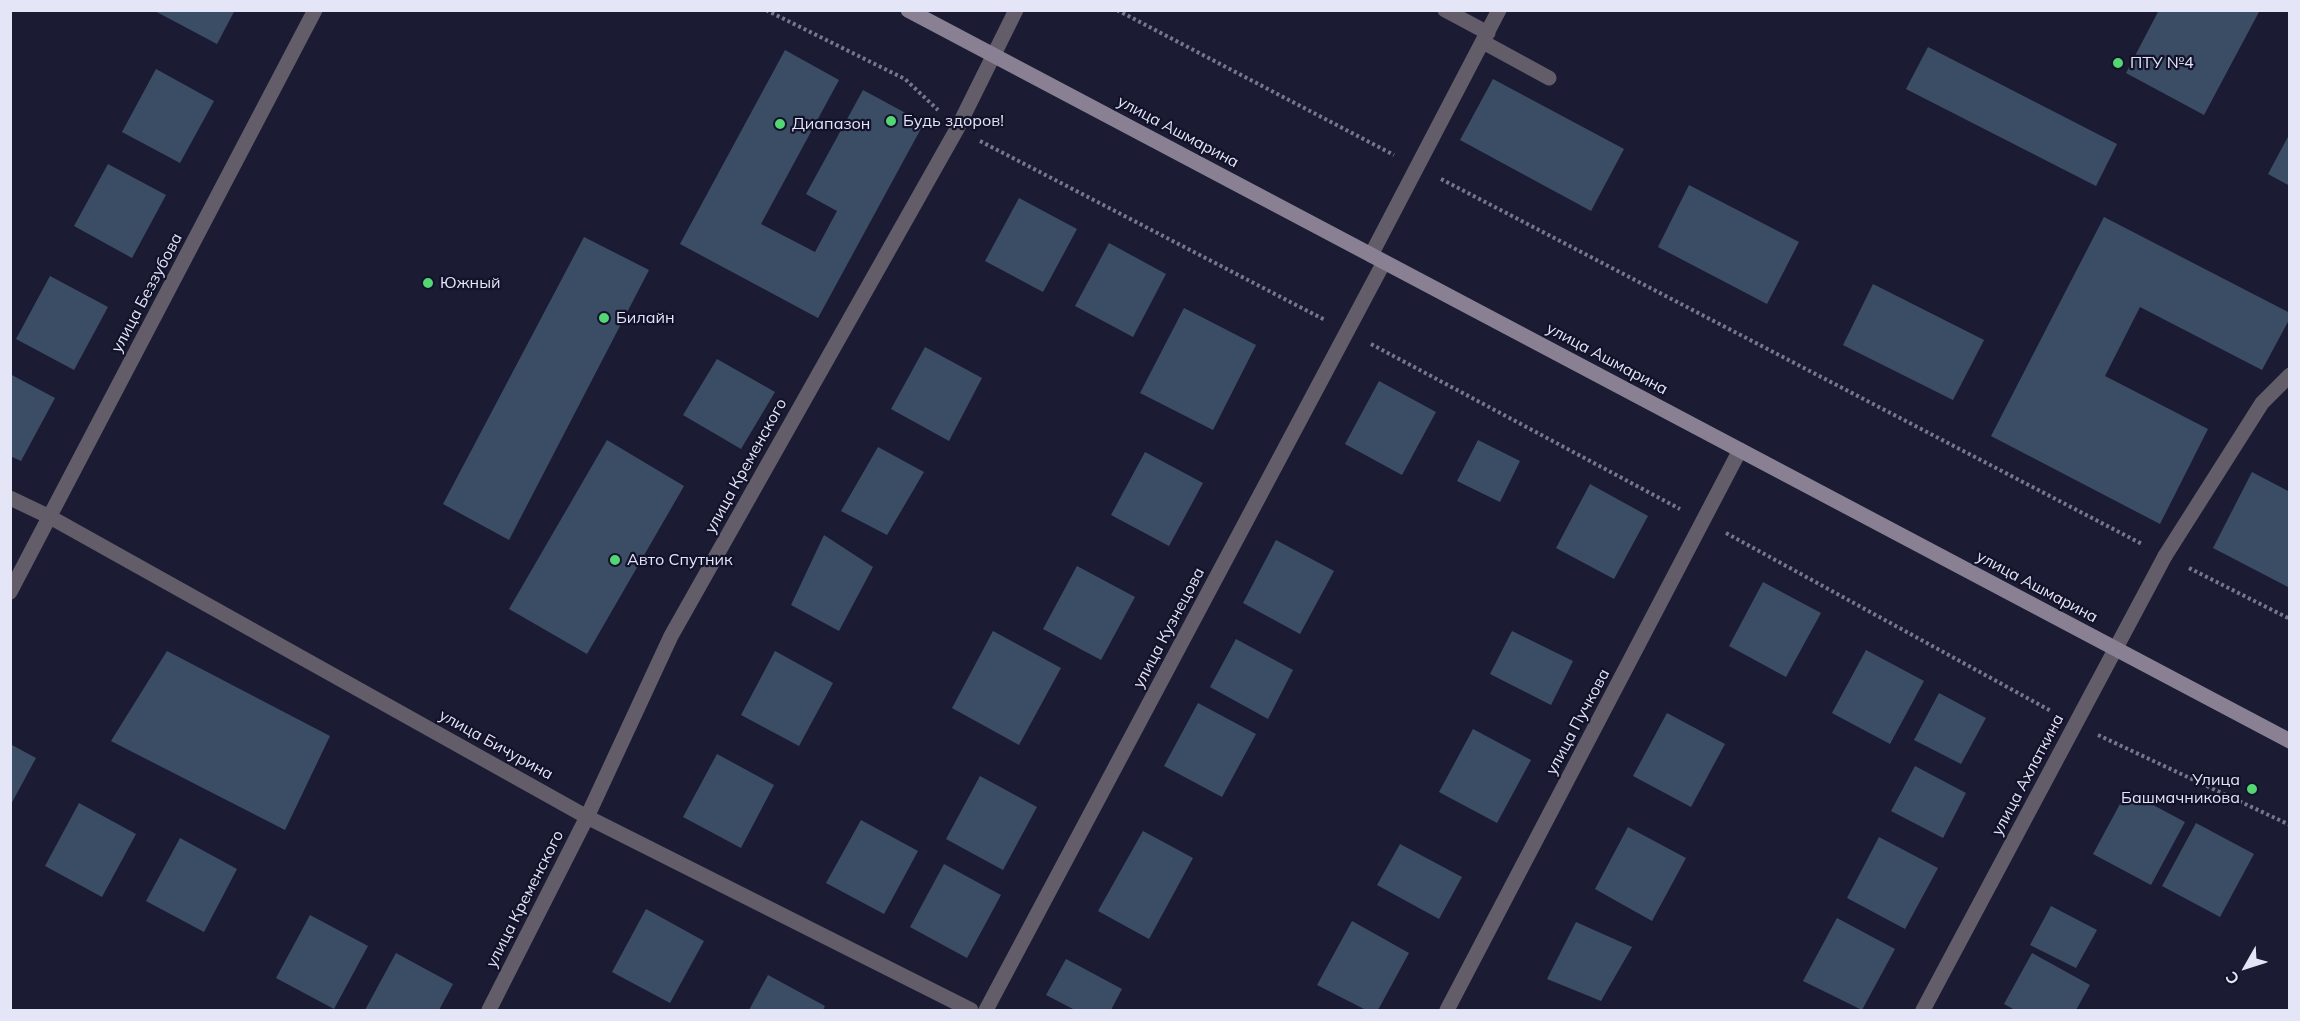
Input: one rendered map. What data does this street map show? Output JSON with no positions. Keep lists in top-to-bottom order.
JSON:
{
  "streets": {
    "main road": ["улица Ашмарина"],
    "street": [
      "улица Беззубова",
      "улица Кременского",
      "улица Кузнецова",
      "улица Пучкова",
      "улица Бичурина",
      "улица Ахлаткина"
    ]
  },
  "crossings": [
    ["улица Ашмарина", "улица Кременского"],
    ["улица Ашмарина", "улица Кузнецова"],
    ["улица Ашмарина", "улица Пучкова"],
    ["улица Ашмарина", "улица Ахлаткина"],
    ["улица Беззубова", "улица Бичурина"],
    ["улица Кременского", "улица Бичурина"]
  ],
  "places": [
    "ПТУ №4",
    "Будь здоров!",
    "Диапазон",
    "Южный",
    "Билайн",
    "Авто Спутник",
    "Улица Башмачникова"
  ],
  "north": "bottom left"
}
